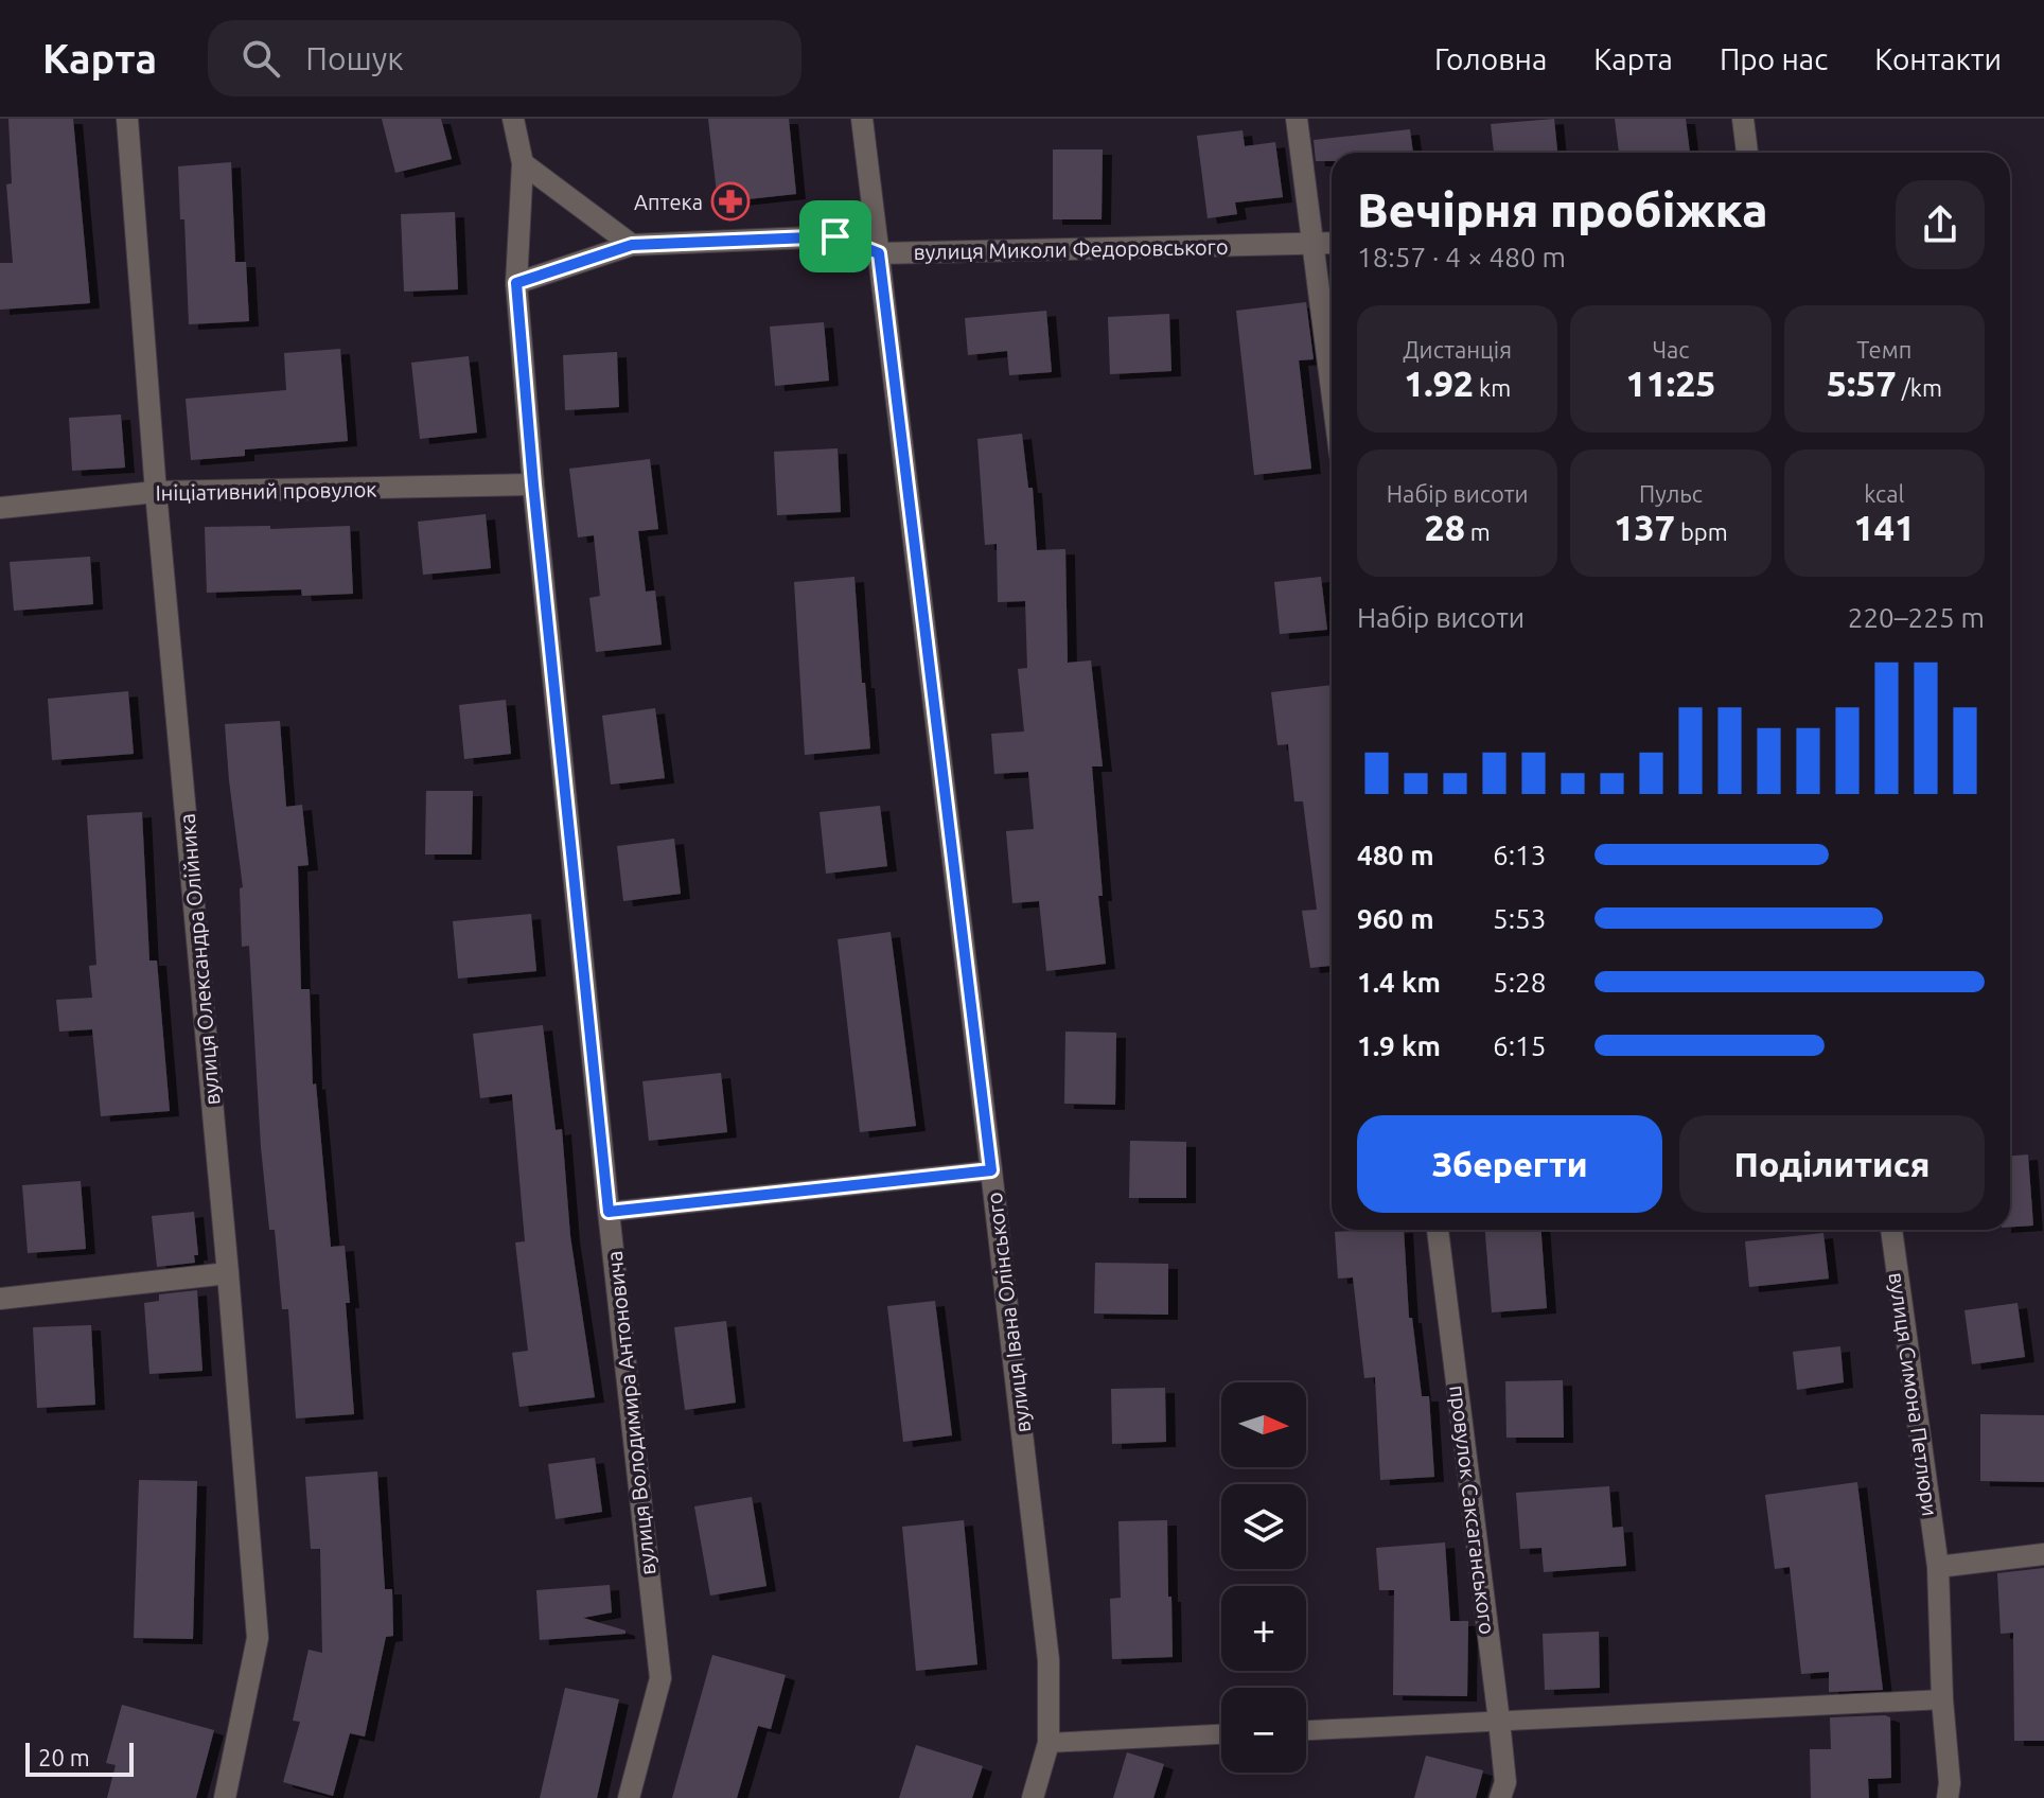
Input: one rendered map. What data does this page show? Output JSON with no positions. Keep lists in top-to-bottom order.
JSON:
{
  "streets": {
    "street": [
      "вулиця Миколи Федоровського",
      "Ініціативний провулок",
      "вулиця Олександра Олійника",
      "вулиця Івана Олінського",
      "вулиця Симона Петлюри",
      "вулиця Володимира Антоновича",
      "провулок Саксаганського"
    ]
  },
  "crossings": [
    ["вулиця Миколи Федоровського", "вулиця Івана Олінського"],
    ["вулиця Миколи Федоровського", "вулиця Володимира Антоновича"],
    ["Ініціативний провулок", "вулиця Олександра Олійника"],
    ["Ініціативний провулок", "вулиця Володимира Антоновича"]
  ],
  "places": {
    "pharmacy": ["Аптека"]
  },
  "scale_bar": "20 m",
  "north": "right",
  "page": {
    "header": "Карта",
    "search": "Пошук",
    "nav": [
      "Головна",
      "Карта",
      "Про нас",
      "Контакти"
    ],
    "heading": ["Вечірня пробіжка", "18:57 · 4 × 480 m"],
    "stats": [
      ["Дистанція", "1.92 km"],
      ["Час", "11:25"],
      ["Темп", "5:57 /km"],
      ["Набір висоти", "28 m"],
      ["Пульс", "137 bpm"],
      ["kcal", "141"]
    ],
    "chart": ["Набір висоти", "220–225 m"],
    "list": [
      {
        "name": "480 m",
        "note": "6:13"
      },
      {
        "name": "960 m",
        "note": "5:53"
      },
      {
        "name": "1.4 km",
        "note": "5:28"
      },
      {
        "name": "1.9 km",
        "note": "6:15"
      }
    ],
    "buttons": ["Зберегти", "Поділитися"],
    "map_buttons": ["+", "−"],
    "scale": "20 m"
  }
}
